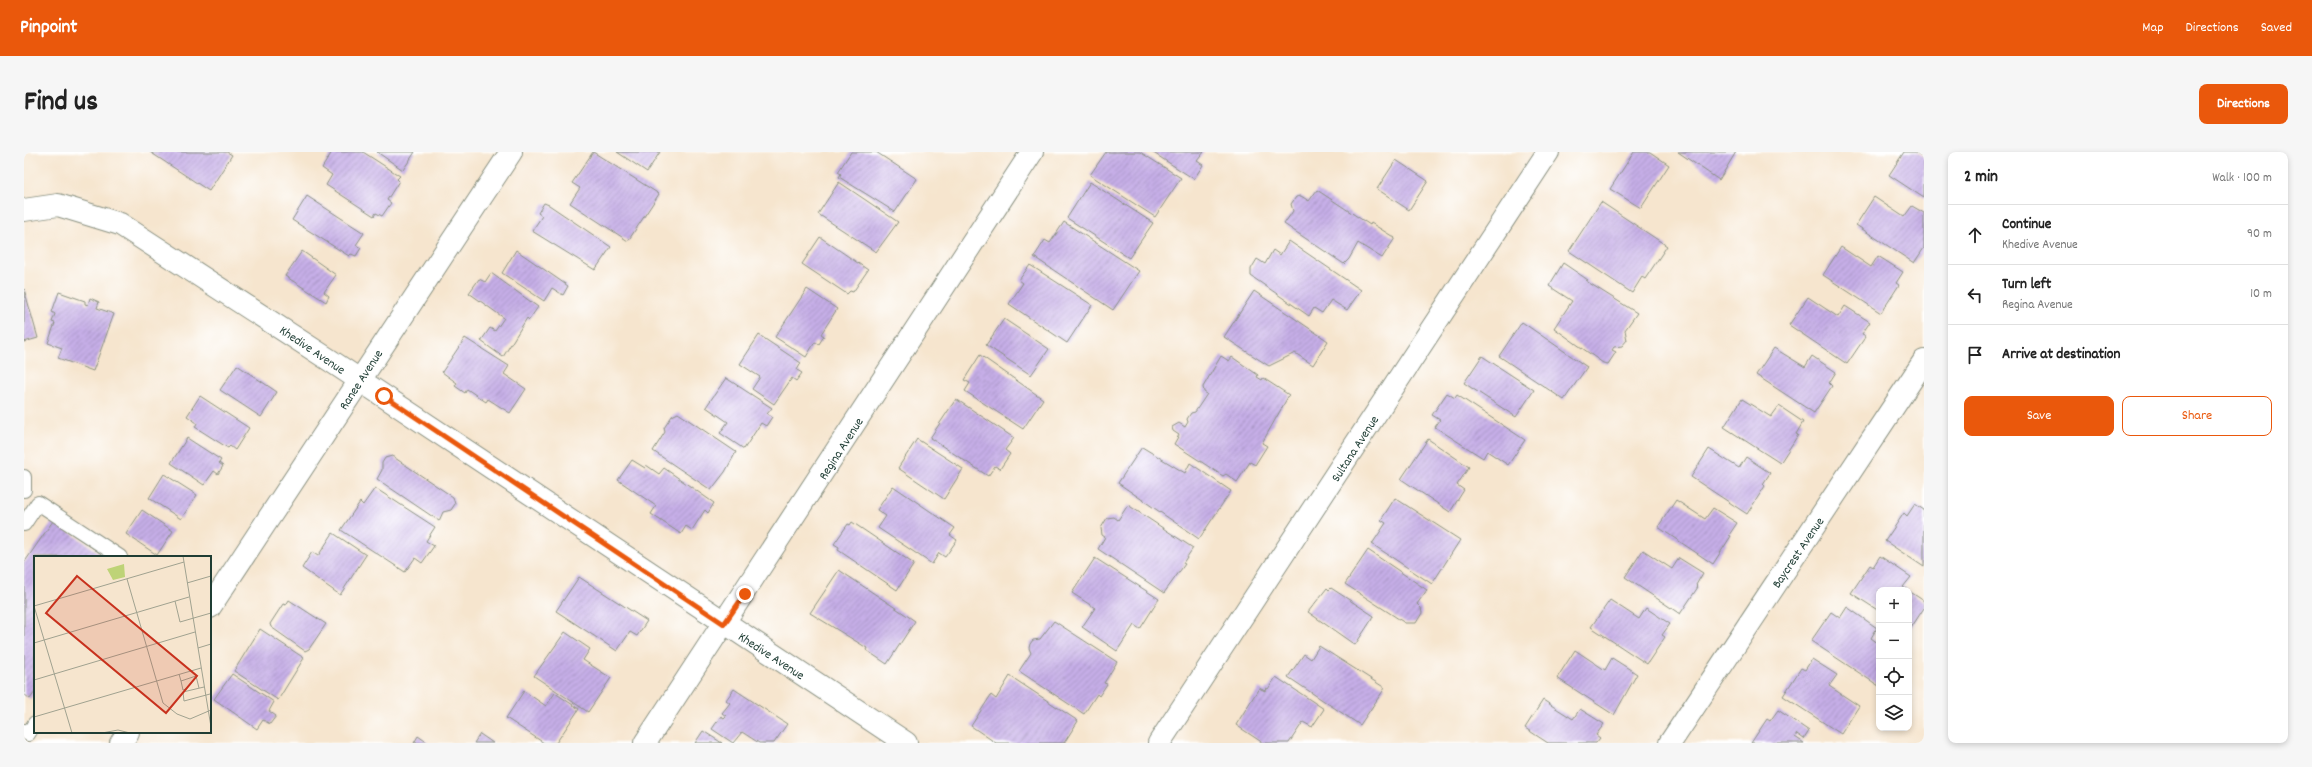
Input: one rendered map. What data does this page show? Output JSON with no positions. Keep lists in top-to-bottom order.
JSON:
{
  "streets": {
    "street": [
      "Khedive Avenue",
      "Ranee Avenue",
      "Regina Avenue",
      "Sultana Avenue",
      "Baycrest Avenue"
    ]
  },
  "crossings": [
    ["Khedive Avenue", "Ranee Avenue"],
    ["Khedive Avenue", "Regina Avenue"]
  ],
  "page": {
    "header": "Pinpoint",
    "nav": ["Map", "Directions", "Saved"],
    "title": "Find us",
    "buttons": [
      "Directions",
      ["Save", "Share"]
    ],
    "heading": ["2 min", "Walk · 100 m"],
    "list": [
      ["Continue", "Khedive Avenue", "90 m"],
      ["Turn left", "Regina Avenue", "10 m"],
      "Arrive at destination"
    ],
    "map_buttons": ["+", "−"]
  }
}
